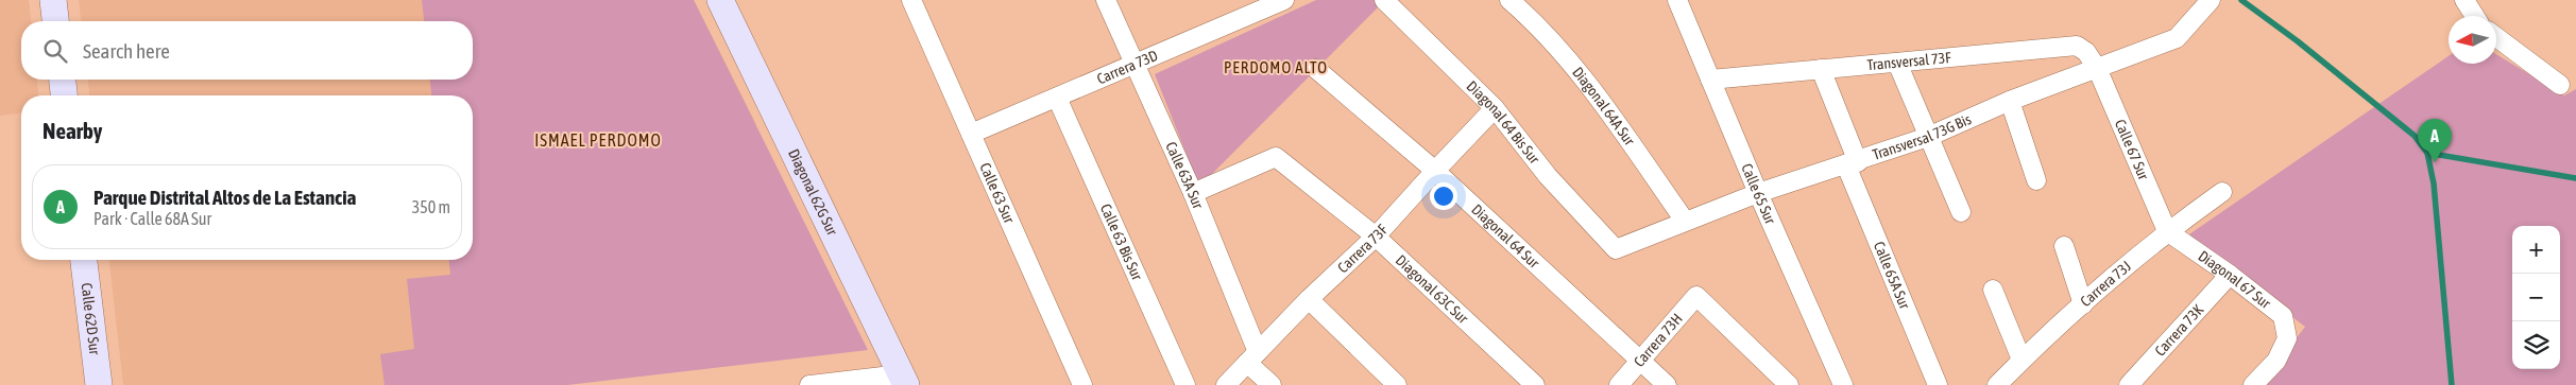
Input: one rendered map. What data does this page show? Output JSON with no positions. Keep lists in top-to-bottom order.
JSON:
{
  "streets": {
    "street": [
      "Transversal 73F",
      "Carrera 73D",
      "Diagonal 64A Sur",
      "Diagonal 64 Bis Sur",
      "Transversal 73G Bis",
      "Calle 67 Sur",
      "Calle 63A Sur",
      "Diagonal 62G Sur",
      "Calle 63 Sur",
      "Calle 65 Sur",
      "Diagonal 64 Sur",
      "Calle 63 Bis Sur",
      "Carrera 73F",
      "Calle 65A Sur",
      "Diagonal 67 Sur",
      "Carrera 73J",
      "Diagonal 63C Sur",
      "Calle 62D Sur",
      "Carrera 73K",
      "Carrera 73H"
    ]
  },
  "crossings": [
    ["Transversal 73F", "Transversal 73G Bis"],
    ["Transversal 73F", "Calle 67 Sur"],
    ["Transversal 73F", "Calle 65 Sur"],
    ["Transversal 73F", "Calle 65A Sur"],
    ["Carrera 73D", "Calle 63A Sur"],
    ["Carrera 73D", "Calle 63 Sur"],
    ["Carrera 73D", "Calle 63 Bis Sur"],
    ["Diagonal 64A Sur", "Transversal 73G Bis"],
    ["Diagonal 64 Bis Sur", "Transversal 73G Bis"],
    ["Diagonal 64 Bis Sur", "Carrera 73F"],
    ["Transversal 73G Bis", "Calle 67 Sur"],
    ["Transversal 73G Bis", "Calle 65 Sur"],
    ["Transversal 73G Bis", "Calle 65A Sur"],
    ["Calle 67 Sur", "Diagonal 67 Sur"],
    ["Calle 67 Sur", "Carrera 73J"],
    ["Calle 63A Sur", "Carrera 73F"],
    ["Calle 63A Sur", "Diagonal 63C Sur"],
    ["Diagonal 64 Sur", "Carrera 73F"],
    ["Diagonal 64 Sur", "Carrera 73H"],
    ["Carrera 73F", "Diagonal 63C Sur"],
    ["Diagonal 67 Sur", "Carrera 73J"],
    ["Diagonal 67 Sur", "Carrera 73K"]
  ],
  "districts": ["PERDOMO ALTO", "ISMAEL PERDOMO"],
  "north": "left",
  "page": {
    "search": "Search here",
    "heading": "Nearby",
    "pins": "A",
    "list": [
      {
        "mark": "A",
        "name": "Parque Distrital Altos de La Estancia",
        "note": "Park · Calle 68A Sur",
        "value": "350 m"
      }
    ],
    "map_buttons": ["+", "−"]
  }
}
